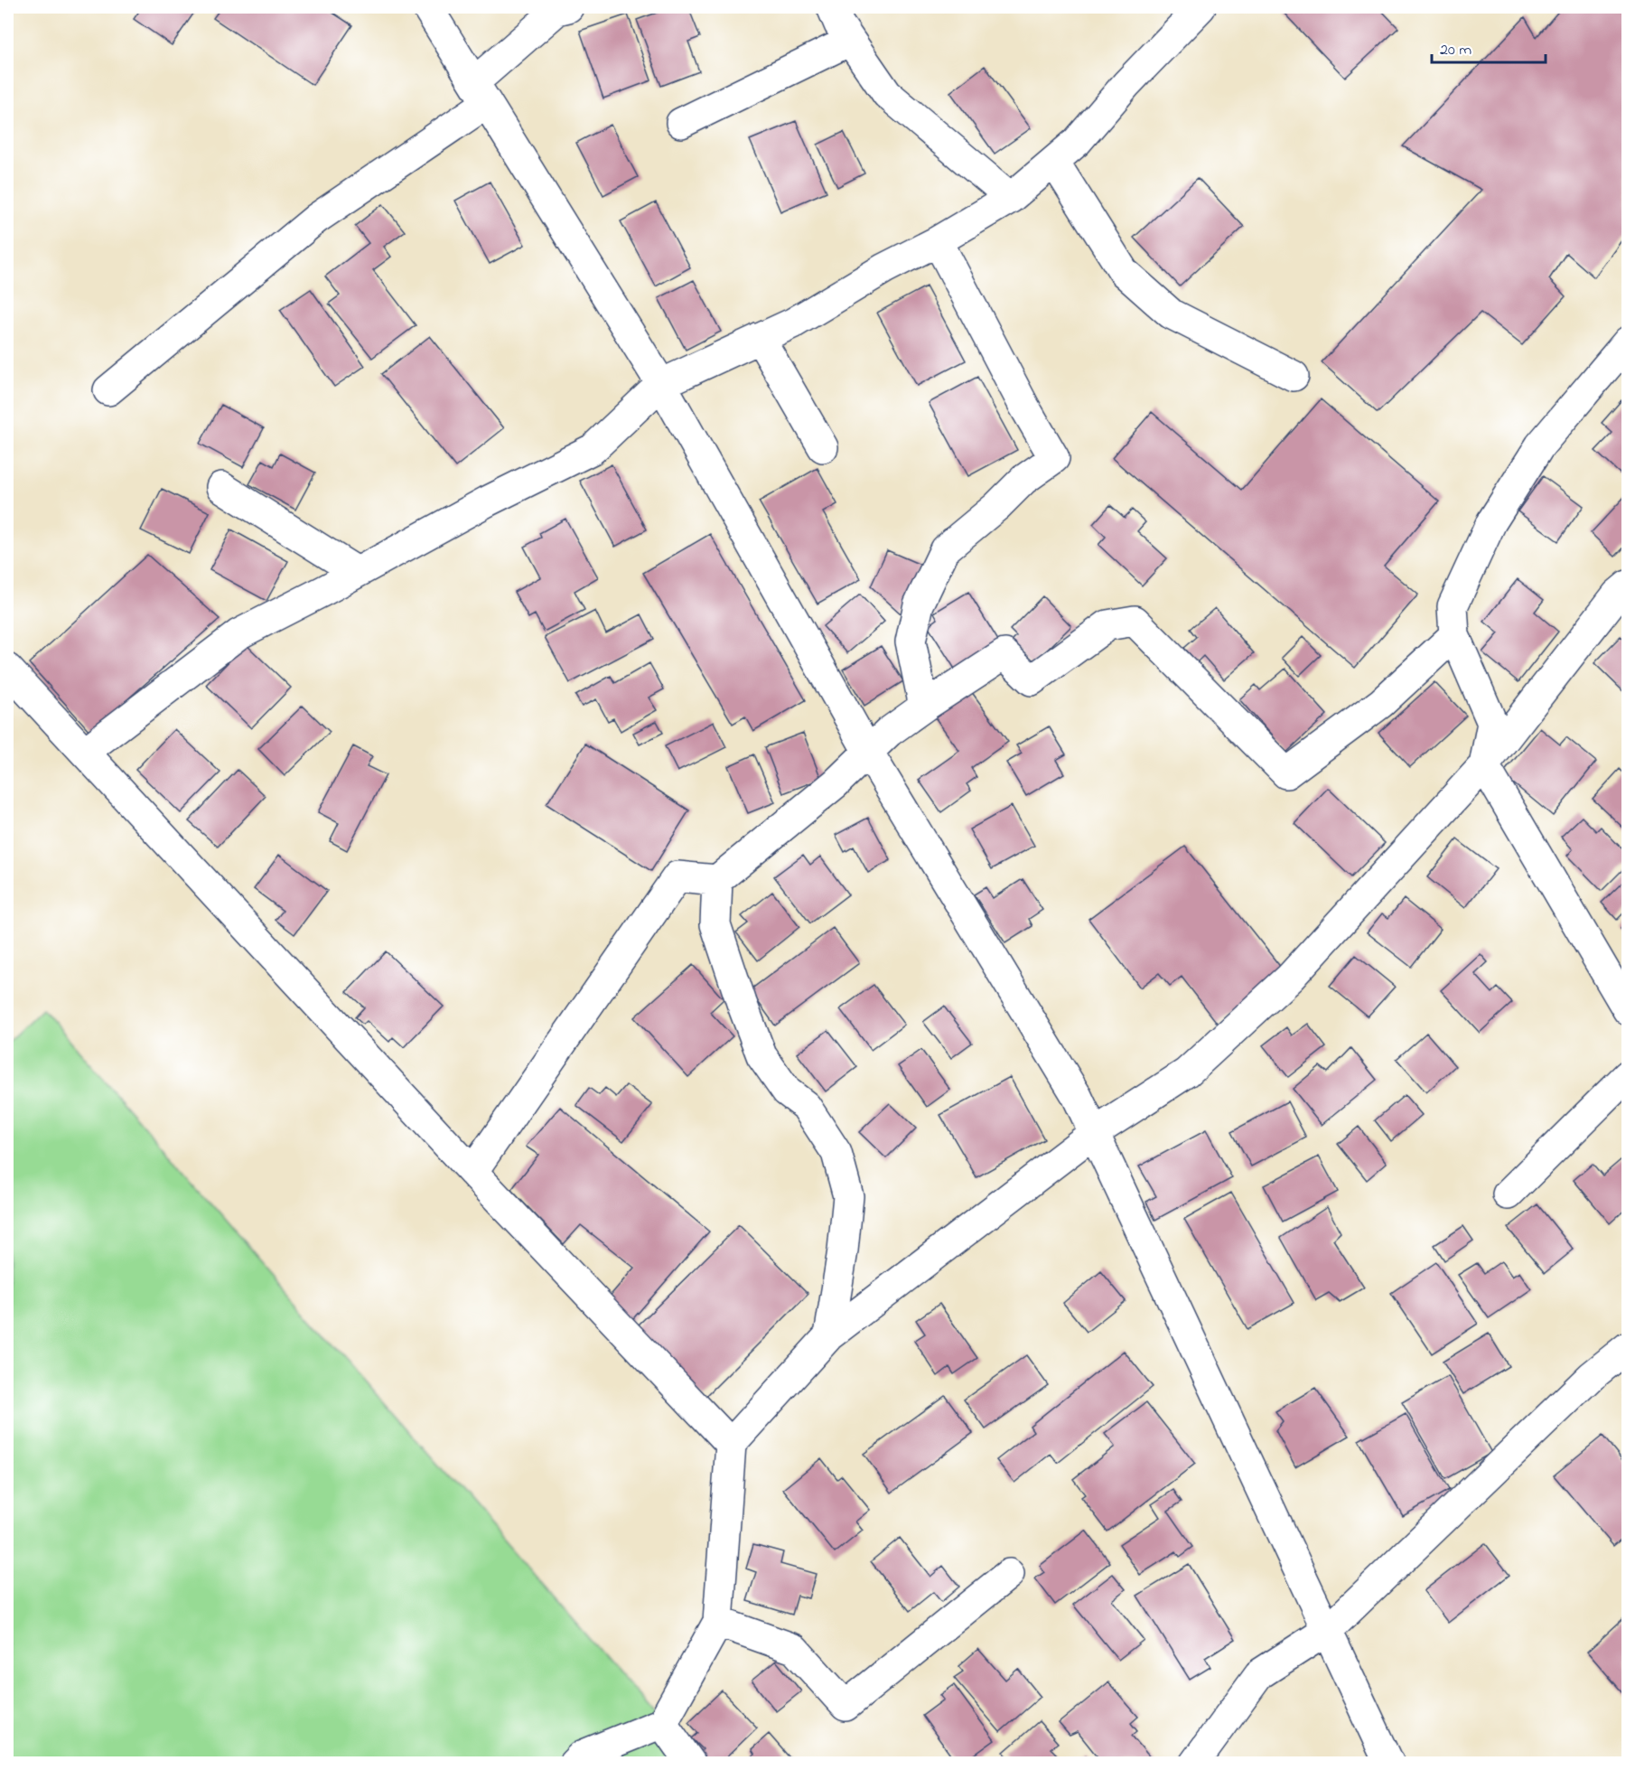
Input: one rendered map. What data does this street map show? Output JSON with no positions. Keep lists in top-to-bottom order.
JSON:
{
  "scale_bar": "20 m"
}
